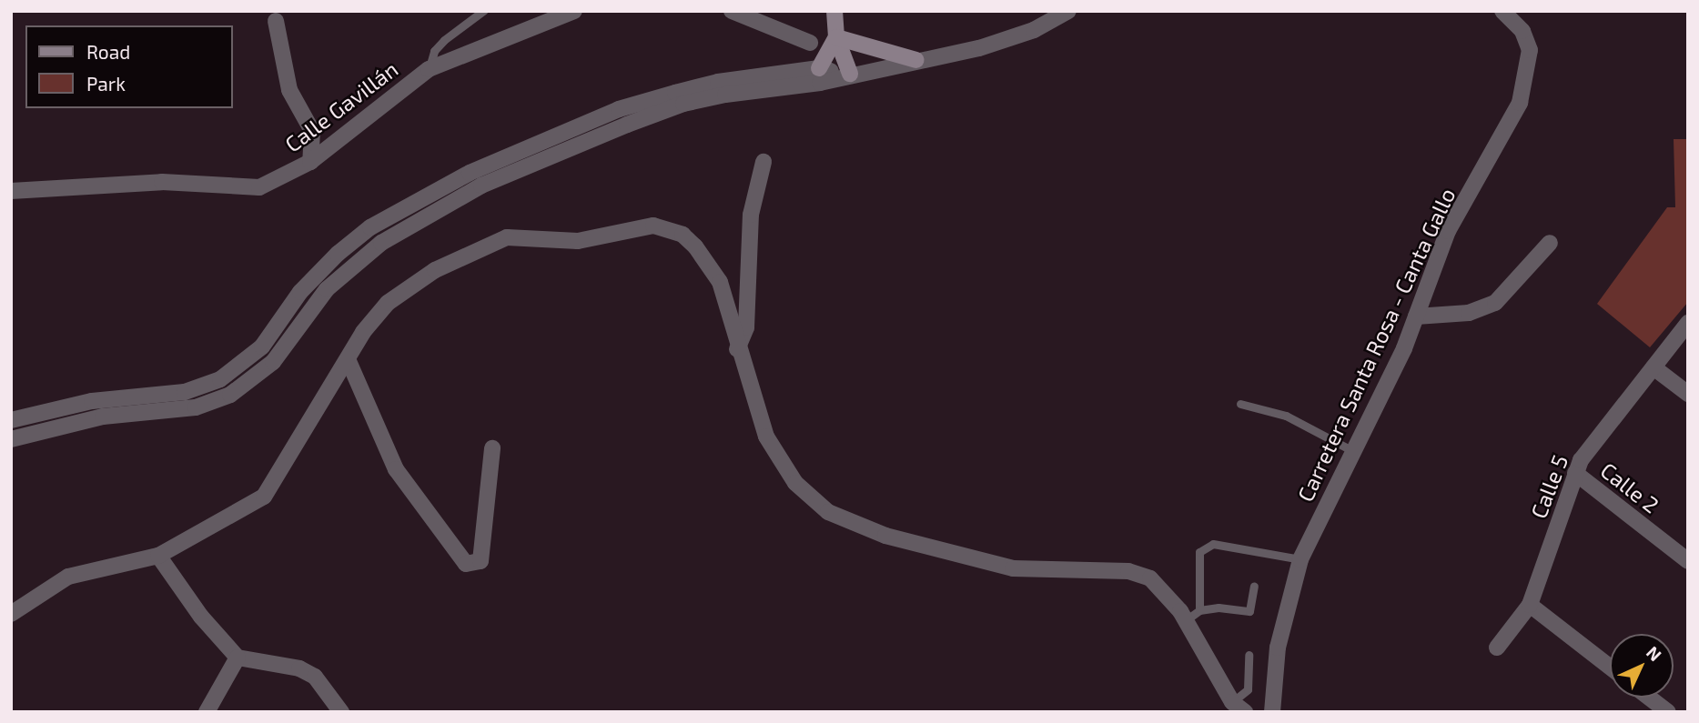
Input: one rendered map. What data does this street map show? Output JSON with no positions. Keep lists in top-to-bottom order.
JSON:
{
  "streets": {
    "street": [
      "Calle Gavillán",
      "Carretera Santa Rosa - Canta Gallo",
      "Calle 5",
      "Calle 2"
    ]
  },
  "crossings": [
    ["Calle 5", "Calle 2"]
  ],
  "legend": ["Road", "Park"],
  "north": "top right"
}
